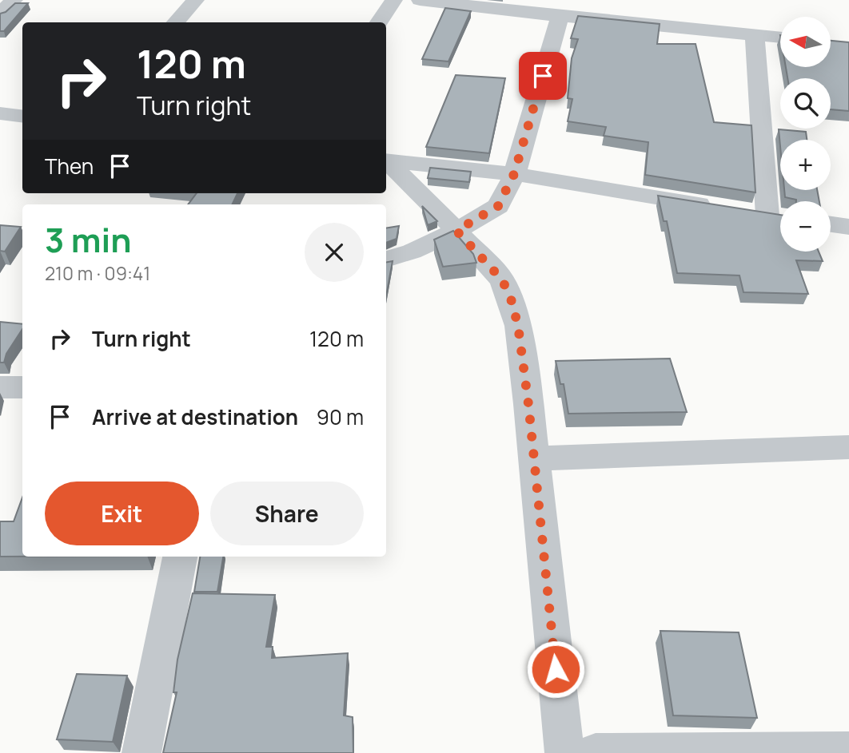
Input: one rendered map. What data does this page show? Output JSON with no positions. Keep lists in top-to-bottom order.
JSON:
{
  "north": "left",
  "page": {
    "map_buttons": ["+", "−"],
    "turn": ["120 m", "Turn right"],
    "then": "Then",
    "heading": ["3 min", "210 m · 09:41"],
    "list": [
      {
        "name": "Turn right",
        "value": "120 m"
      },
      {
        "name": "Arrive at destination",
        "value": "90 m"
      }
    ],
    "buttons": ["Exit", "Share"]
  }
}
